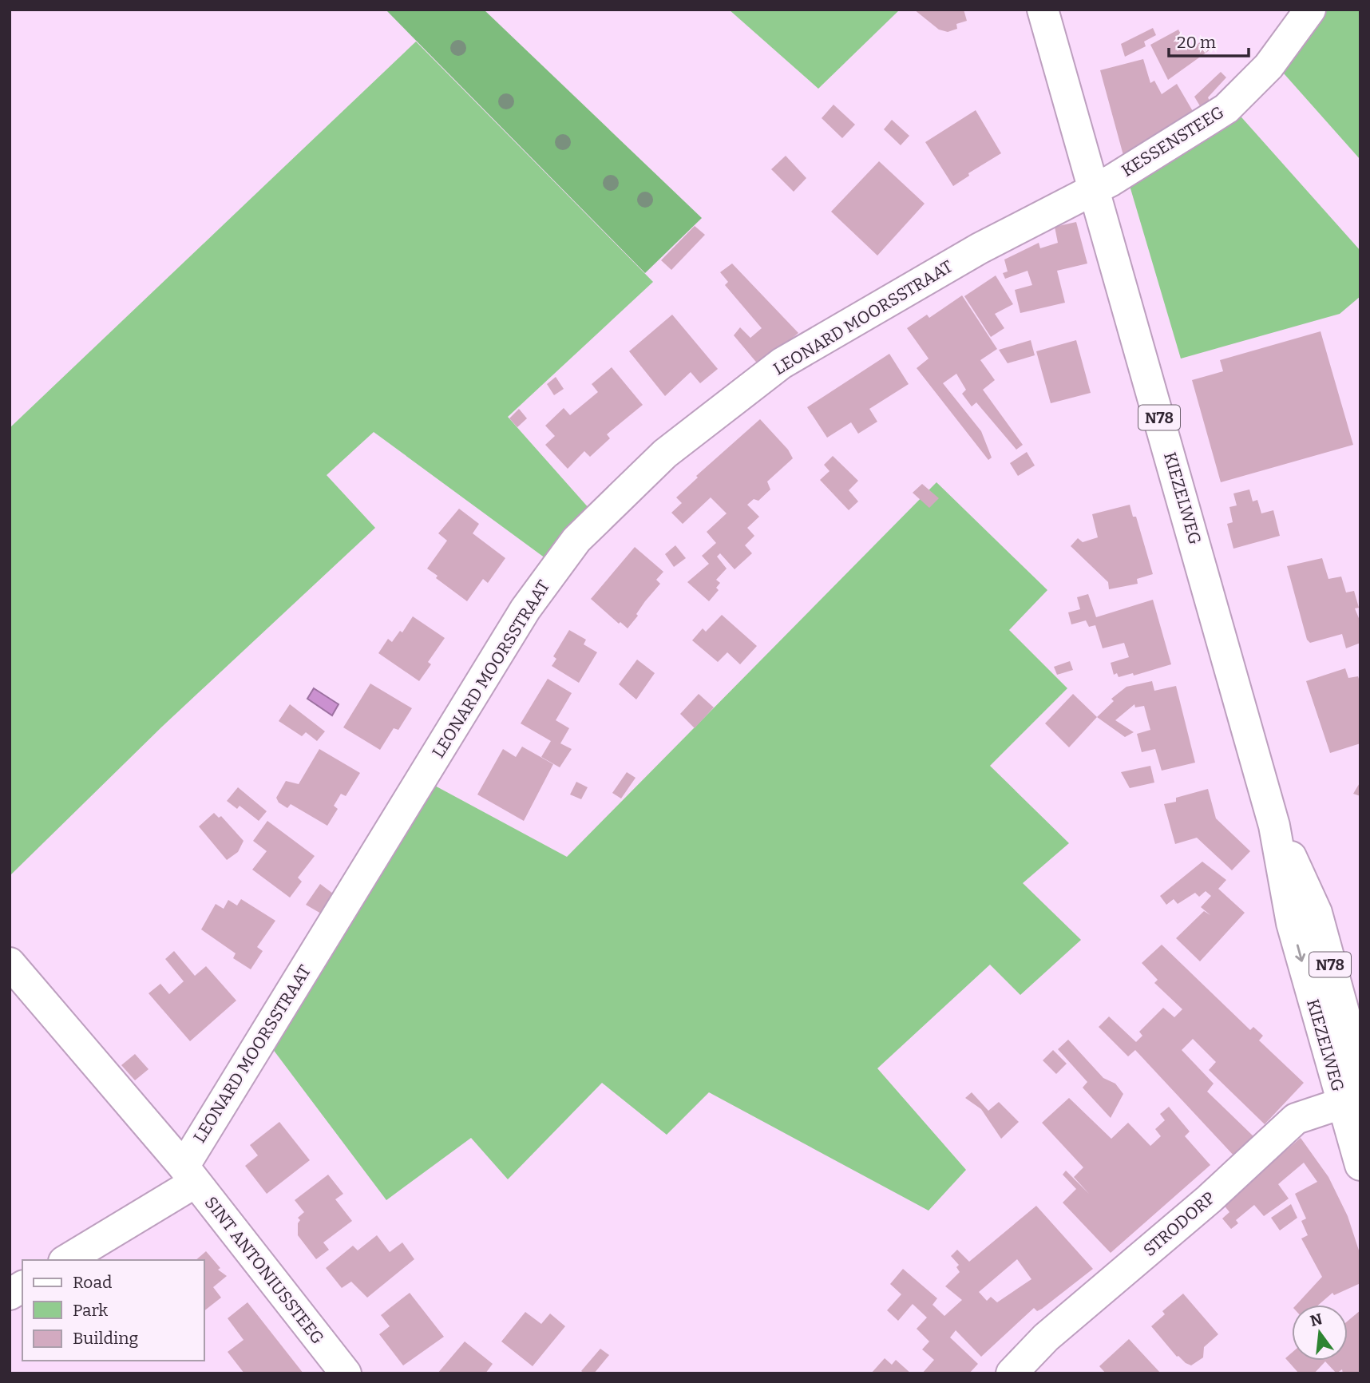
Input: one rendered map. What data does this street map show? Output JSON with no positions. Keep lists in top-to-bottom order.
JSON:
{
  "streets": {
    "street": [
      "KESSENSTEEG",
      "LEONARD MOORSSTRAAT",
      "N78",
      "KIEZELWEG",
      "STRODORP",
      "SINT ANTONIUSSTEEG"
    ]
  },
  "crossings": [
    ["KESSENSTEEG", "LEONARD MOORSSTRAAT"],
    ["KESSENSTEEG", "KIEZELWEG"],
    ["LEONARD MOORSSTRAAT", "KIEZELWEG"],
    ["LEONARD MOORSSTRAAT", "SINT ANTONIUSSTEEG"],
    ["KIEZELWEG", "STRODORP"]
  ],
  "legend": ["Road", "Park", "Building"],
  "scale_bar": "20 m",
  "north": "top"
}
